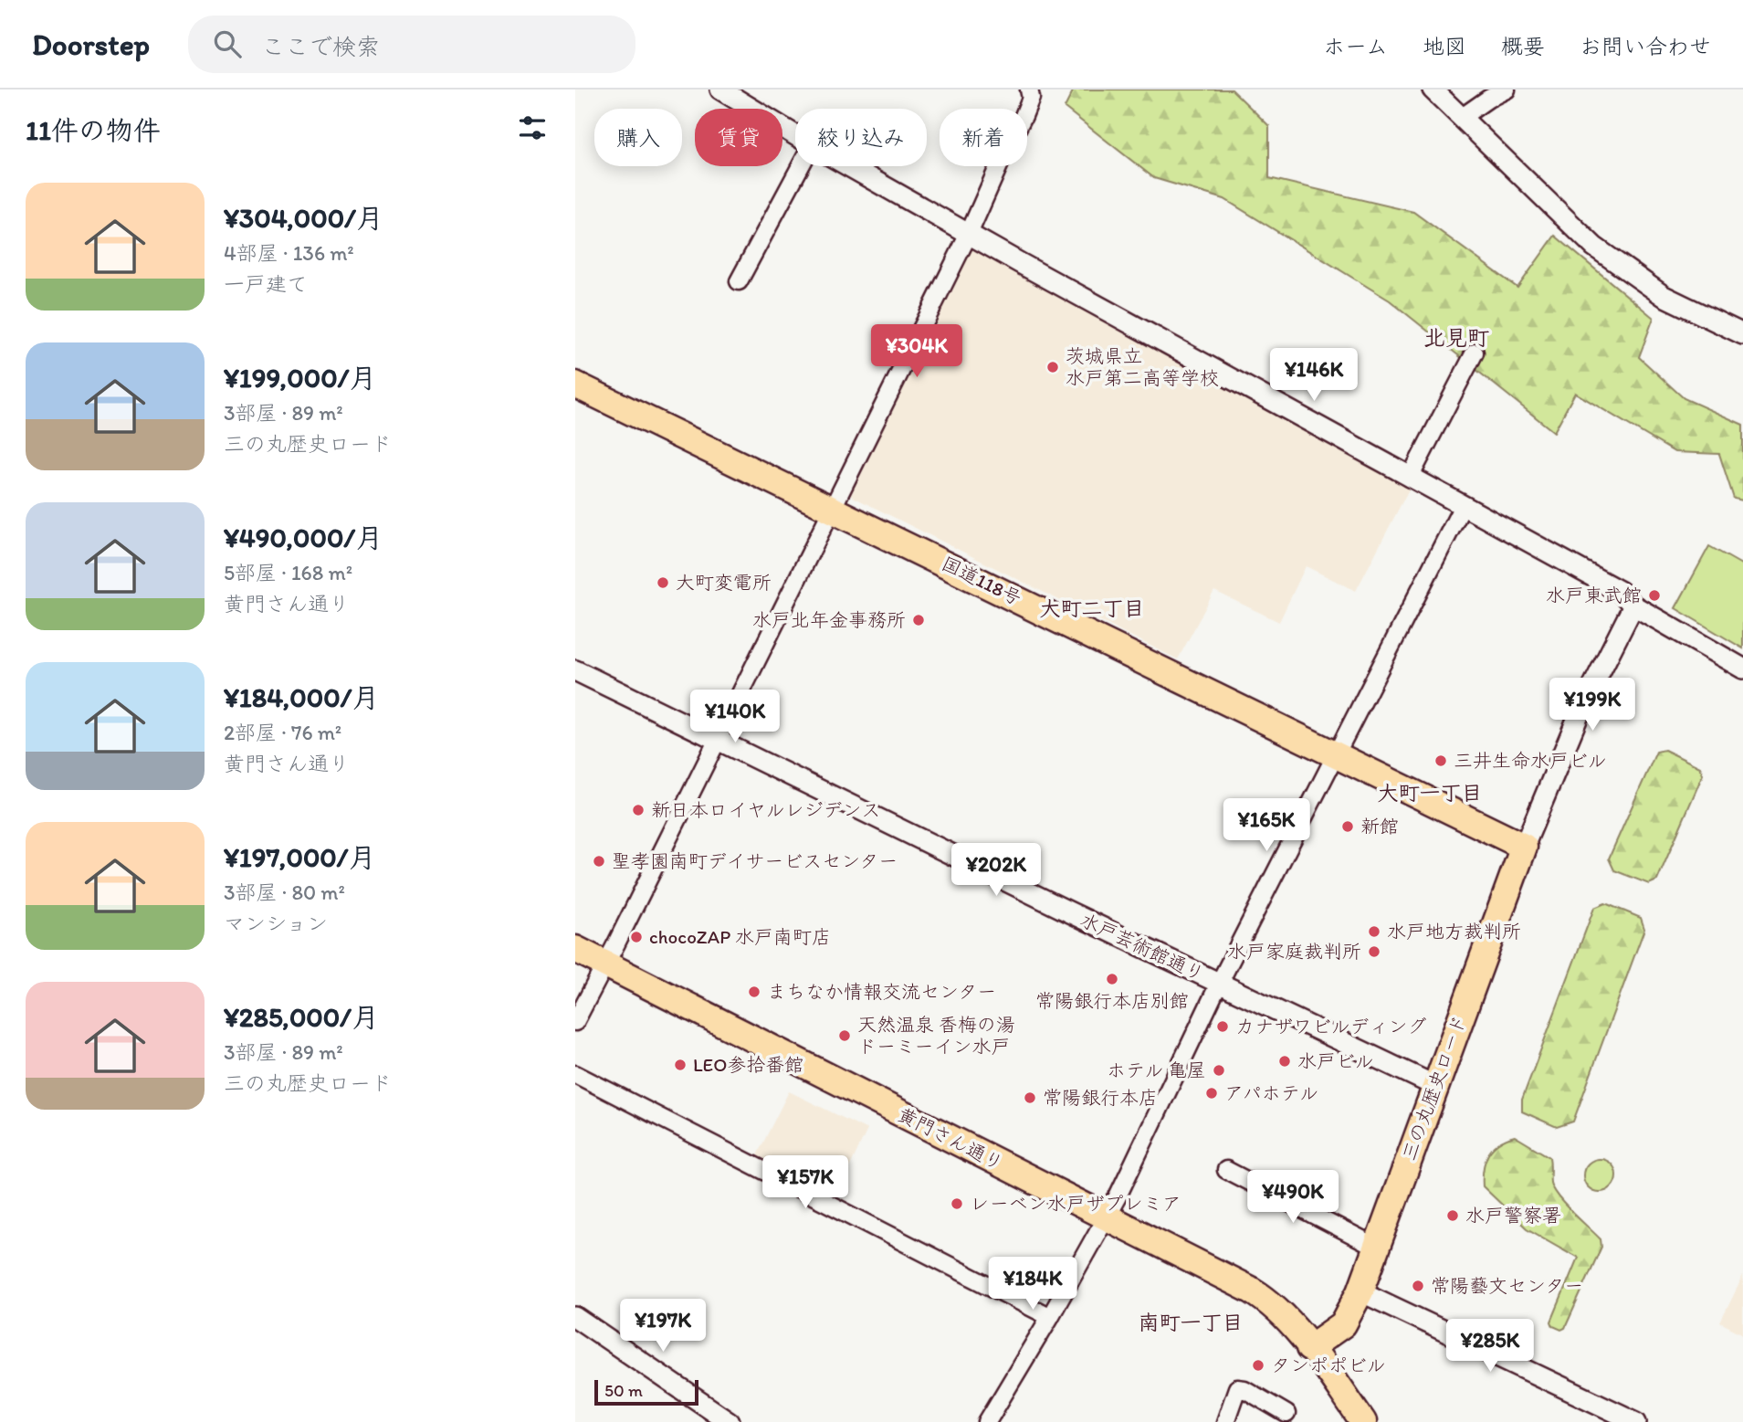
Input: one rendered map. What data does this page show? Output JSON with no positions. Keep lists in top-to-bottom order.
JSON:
{
  "streets": {
    "highway": ["国道118号", "三の丸歴史ロード", "黄門さん通り"],
    "street": ["水戸芸術館通り"]
  },
  "crossings": [
    ["国道118号", "三の丸歴史ロード"],
    ["水戸芸術館通り", "三の丸歴史ロード"]
  ],
  "districts": [
    "北見町",
    "大町二丁目",
    "大町一丁目",
    "南町一丁目"
  ],
  "places": [
    "茨城県立 水戸第二高等学校",
    "大町変電所",
    "水戸東武館",
    "水戸北年金事務所",
    "三井生命水戸ビル",
    "新日本ロイヤルレジデンス",
    "新館",
    "聖孝園南町デイサービスセンター",
    "水戸地方裁判所",
    "chocoZAP 水戸南町店",
    "水戸家庭裁判所",
    "常陽銀行本店別館",
    "まちなか情報交流センター",
    "カナザワビルディング",
    "天然温泉 香梅の湯 ドーミーイン水戸",
    "水戸ビル",
    "LEO参拾番館",
    "ホテル 亀屋",
    "アパホテル",
    "常陽銀行本店",
    "レーベン水戸ザプレミア",
    "水戸警察署",
    "常陽藝文センター",
    "タンポポビル"
  ],
  "scale_bar": "50 m",
  "page": {
    "header": "Doorstep",
    "search": "ここで検索",
    "nav": [
      "ホーム",
      "地図",
      "概要",
      "お問い合わせ"
    ],
    "heading": "11件の物件",
    "chip": [
      "購入",
      "賃貸",
      "絞り込み",
      "新着"
    ],
    "list": [
      {
        "name": "¥304,000/月",
        "note": "4部屋 · 136 m² · 一戸建て"
      },
      {
        "name": "¥199,000/月",
        "note": "3部屋 · 89 m² · 三の丸歴史ロード"
      },
      {
        "name": "¥490,000/月",
        "note": "5部屋 · 168 m² · 黄門さん通り"
      },
      {
        "name": "¥184,000/月",
        "note": "2部屋 · 76 m² · 黄門さん通り"
      },
      {
        "name": "¥197,000/月",
        "note": "3部屋 · 80 m² · マンション"
      },
      {
        "name": "¥285,000/月",
        "note": "3部屋 · 89 m² · 三の丸歴史ロード"
      }
    ],
    "price": [
      "¥304K",
      "¥146K",
      "¥199K",
      "¥140K",
      "¥165K",
      "¥202K",
      "¥157K",
      "¥490K",
      "¥184K",
      "¥197K",
      "¥285K"
    ],
    "scale": "50 m"
  }
}
